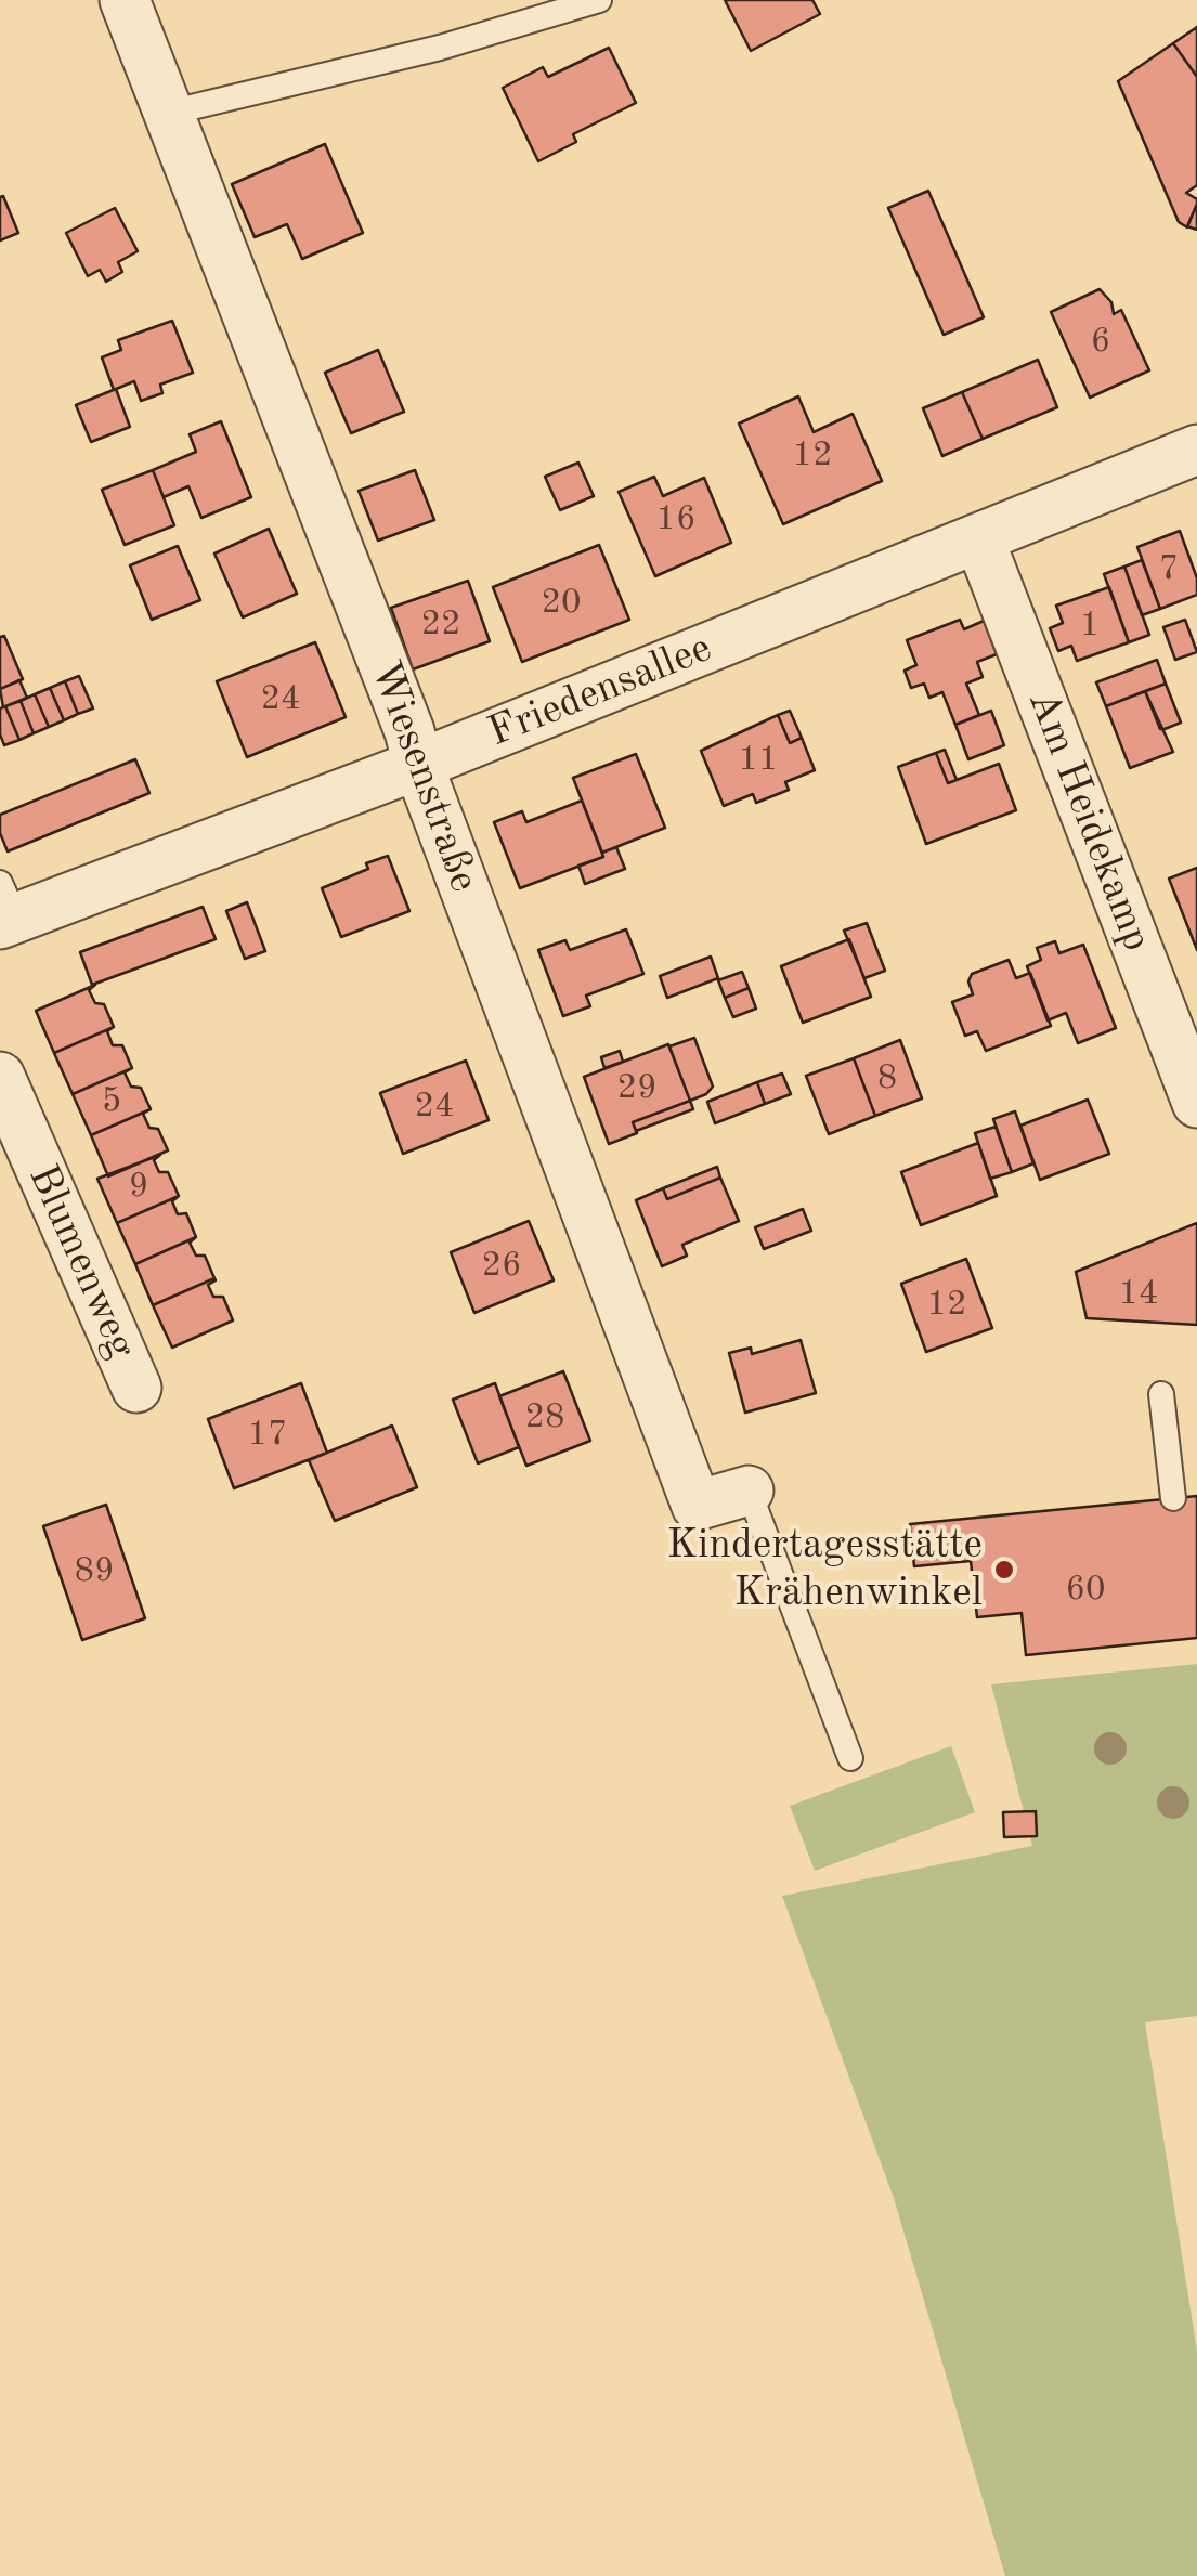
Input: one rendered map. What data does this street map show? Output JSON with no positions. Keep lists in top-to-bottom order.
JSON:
{
  "streets": {
    "street": [
      "Friedensallee",
      "Wiesenstraße",
      "Am Heidekamp",
      "Blumenweg"
    ]
  },
  "crossings": [
    ["Friedensallee", "Wiesenstraße"],
    ["Friedensallee", "Am Heidekamp"]
  ],
  "places": ["Kindertagesstätte Krähenwinkel"],
  "house_numbers": [
    "6",
    "12",
    "16",
    "7",
    "20",
    "22",
    "1",
    "24",
    "11",
    "8",
    "29",
    "5",
    "24",
    "9",
    "26",
    "14",
    "12",
    "28",
    "17",
    "89",
    "60"
  ]
}
